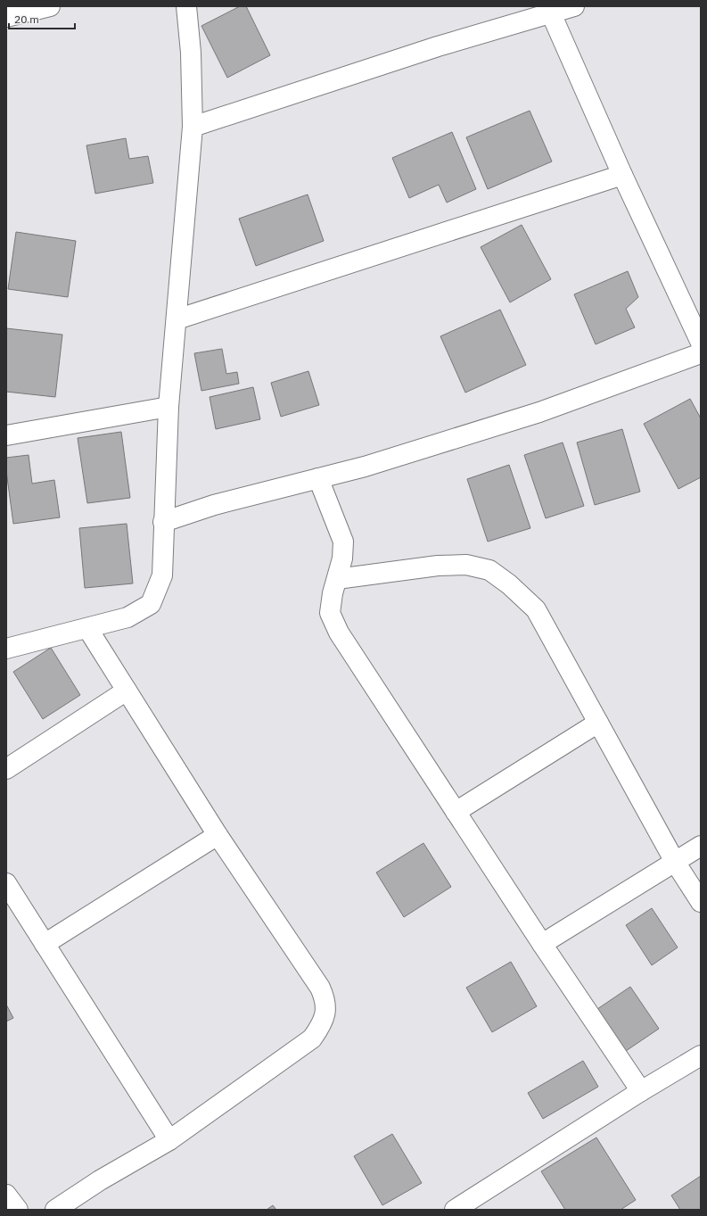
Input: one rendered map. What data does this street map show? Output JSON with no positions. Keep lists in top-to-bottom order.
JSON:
{
  "scale_bar": "20 m"
}
